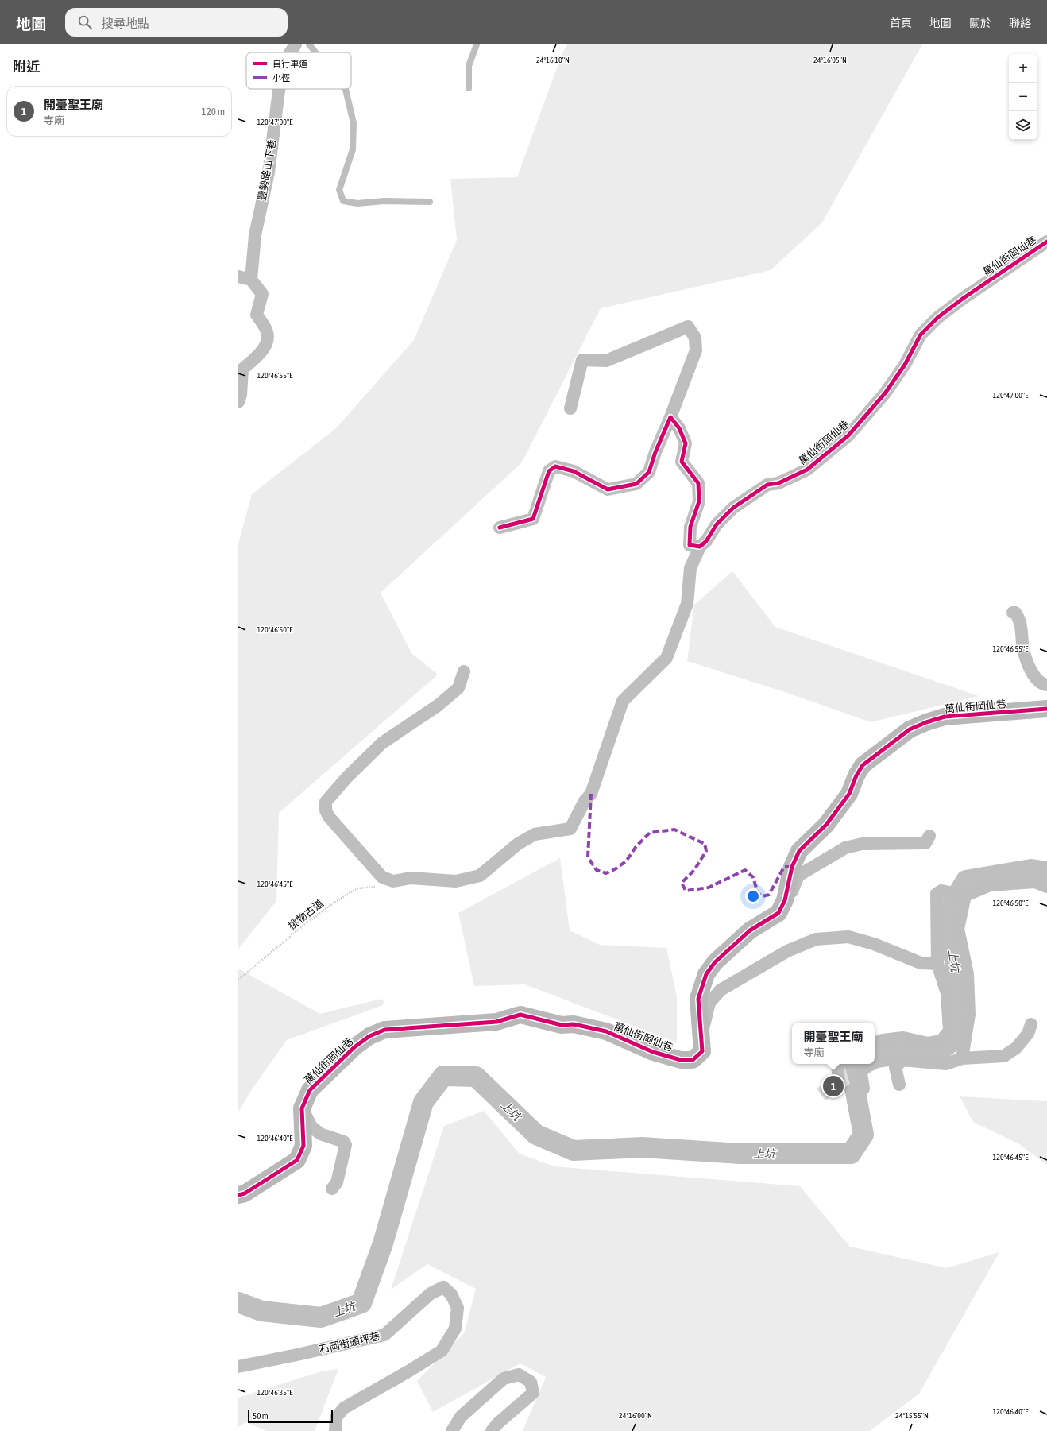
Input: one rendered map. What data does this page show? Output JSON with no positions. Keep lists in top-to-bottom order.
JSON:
{
  "streets": {
    "street": ["豐勢路山下巷", "萬仙街岡仙巷", "石岡街頭坪巷"],
    "path": ["挑物古道"]
  },
  "crossings": [
    ["萬仙街岡仙巷", "挑物古道"]
  ],
  "water": ["上坑"],
  "legend": ["自行車道", "小徑"],
  "scale_bar": "50 m",
  "page": {
    "header": "地圖",
    "search": "搜尋地點",
    "nav": [
      "首頁",
      "地圖",
      "關於",
      "聯絡"
    ],
    "heading": "附近",
    "map_buttons": ["+", "−"],
    "list": [
      {
        "mark": "1",
        "name": "開臺聖王廟",
        "note": "寺廟",
        "value": "120 m"
      }
    ],
    "popup": ["開臺聖王廟", "寺廟"],
    "pins": "1",
    "scale": "50 m"
  },
  "coordinates": [
    "24°16'10\"N",
    "24°16'05\"N",
    "120°47'00\"E",
    "120°46'55\"E",
    "120°46'50\"E",
    "120°46'45\"E",
    "120°46'40\"E",
    "120°46'35\"E",
    "24°16'00\"N",
    "24°15'55\"N"
  ]
}
